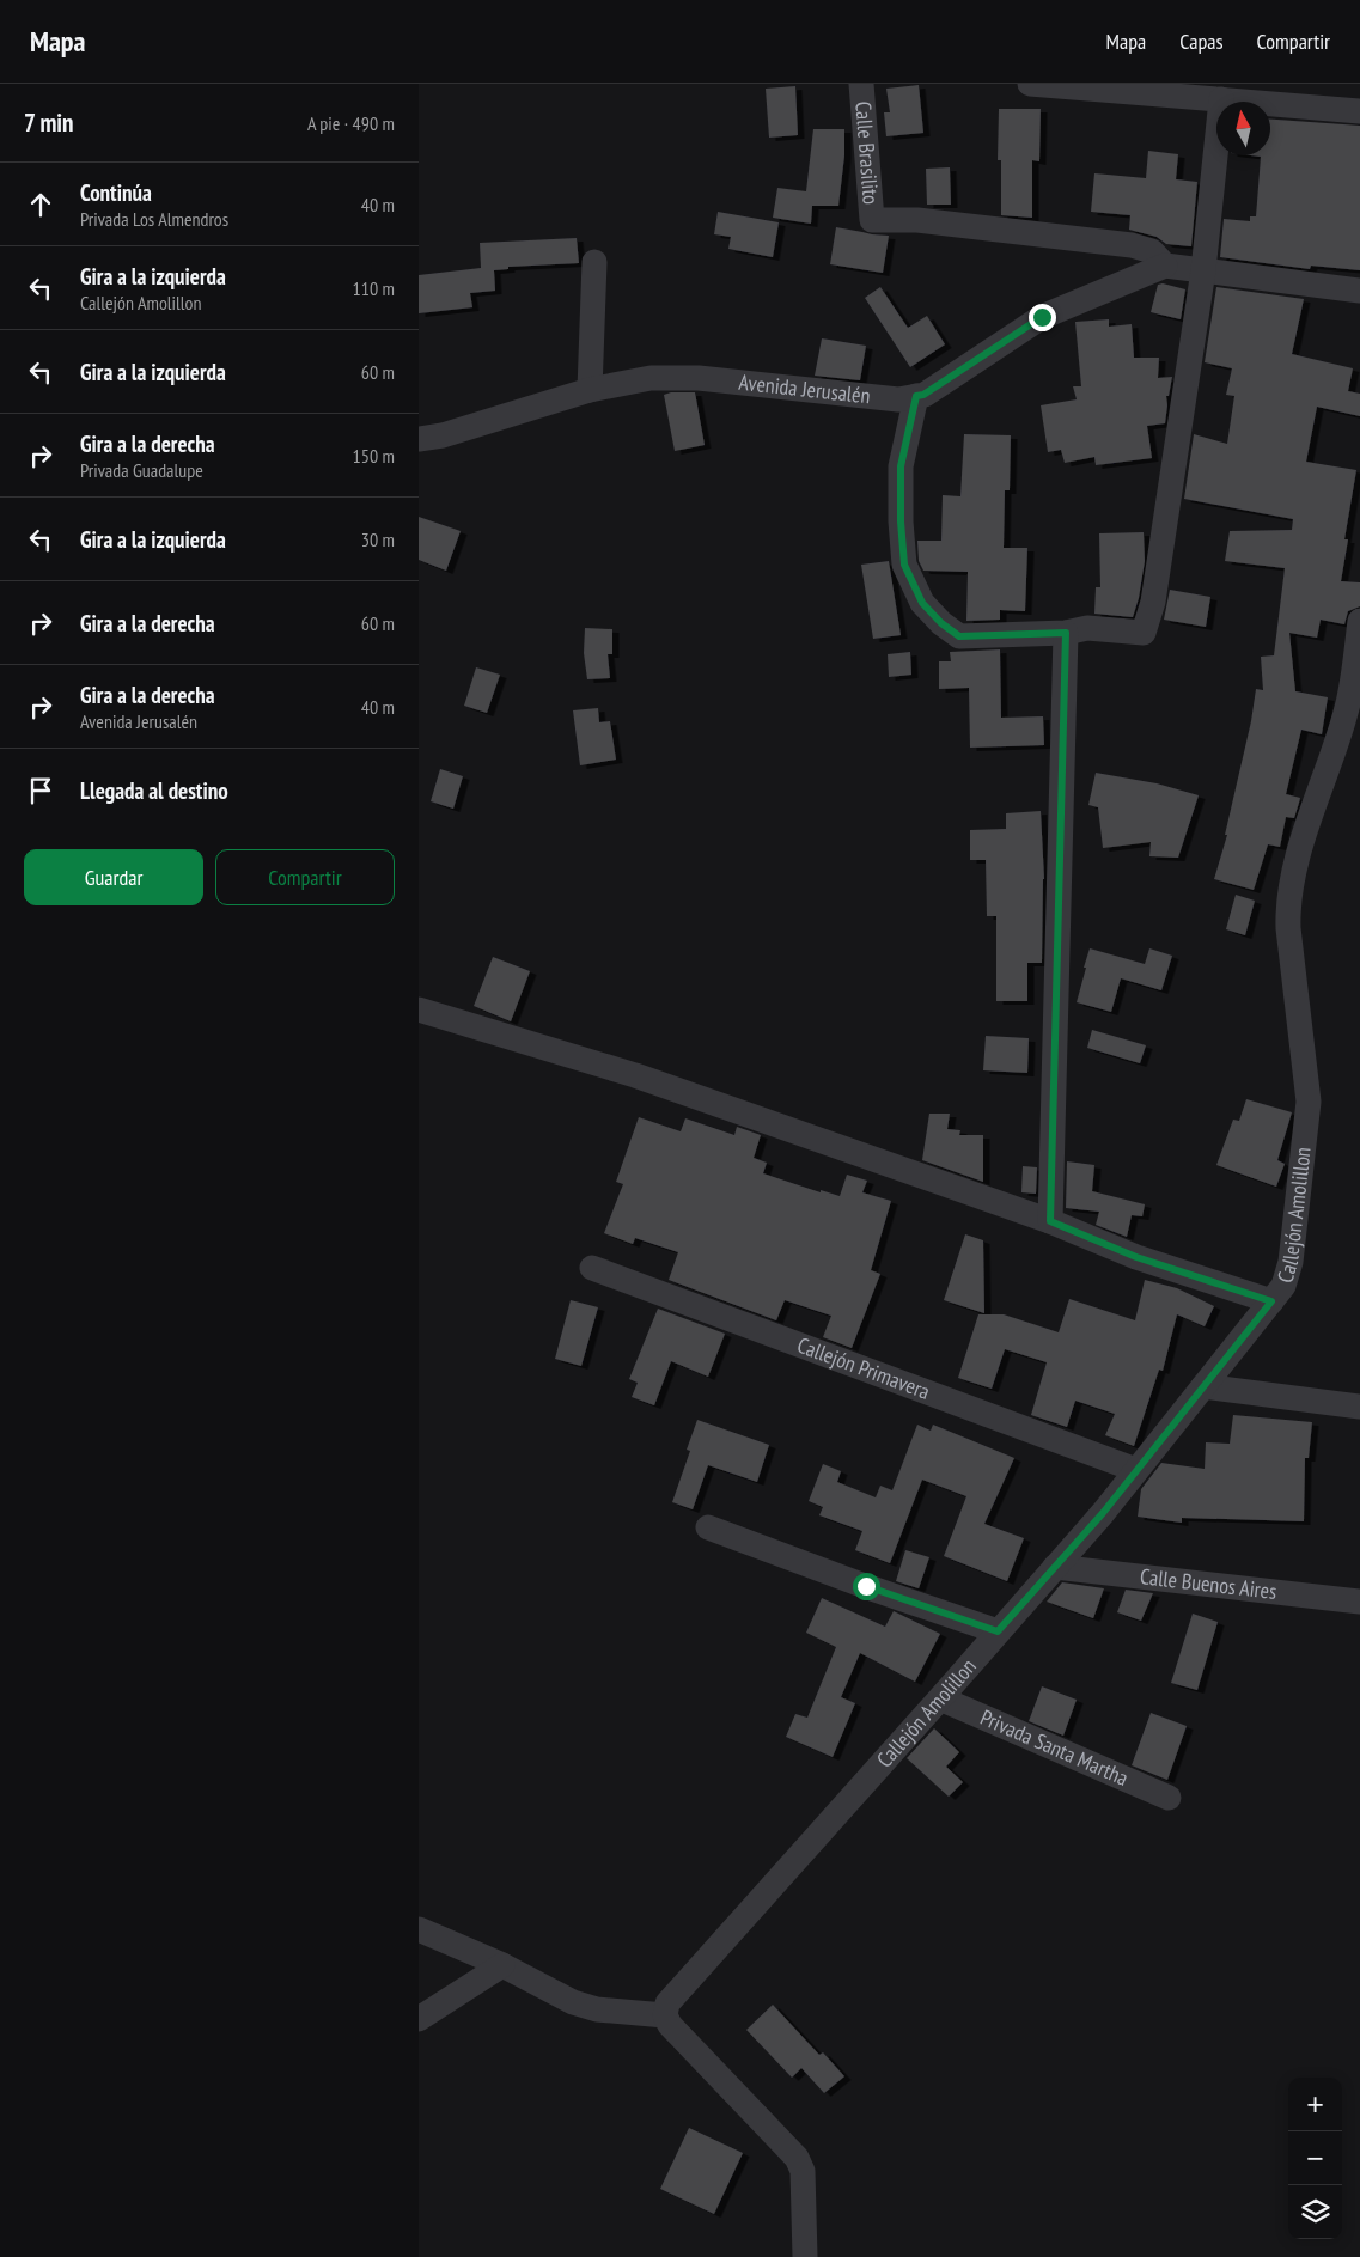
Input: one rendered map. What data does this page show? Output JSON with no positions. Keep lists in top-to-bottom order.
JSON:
{
  "streets": {
    "street": [
      "Calle Brasilito",
      "Avenida Jerusalén",
      "Callejón Amolillon",
      "Callejón Primavera",
      "Calle Buenos Aires",
      "Privada Santa Martha"
    ]
  },
  "crossings": [
    ["Calle Brasilito", "Avenida Jerusalén"],
    ["Callejón Amolillon", "Callejón Primavera"],
    ["Callejón Amolillon", "Calle Buenos Aires"],
    ["Callejón Amolillon", "Privada Santa Martha"]
  ],
  "north": "top",
  "page": {
    "header": "Mapa",
    "nav": ["Mapa", "Capas", "Compartir"],
    "heading": ["7 min", "A pie · 490 m"],
    "list": [
      ["Continúa", "Privada Los Almendros", "40 m"],
      ["Gira a la izquierda", "Callejón Amolillon", "110 m"],
      ["Gira a la izquierda", "60 m"],
      ["Gira a la derecha", "Privada Guadalupe", "150 m"],
      ["Gira a la izquierda", "30 m"],
      ["Gira a la derecha", "60 m"],
      ["Gira a la derecha", "Avenida Jerusalén", "40 m"],
      "Llegada al destino"
    ],
    "buttons": ["Guardar", "Compartir"],
    "map_buttons": ["+", "−"]
  }
}
